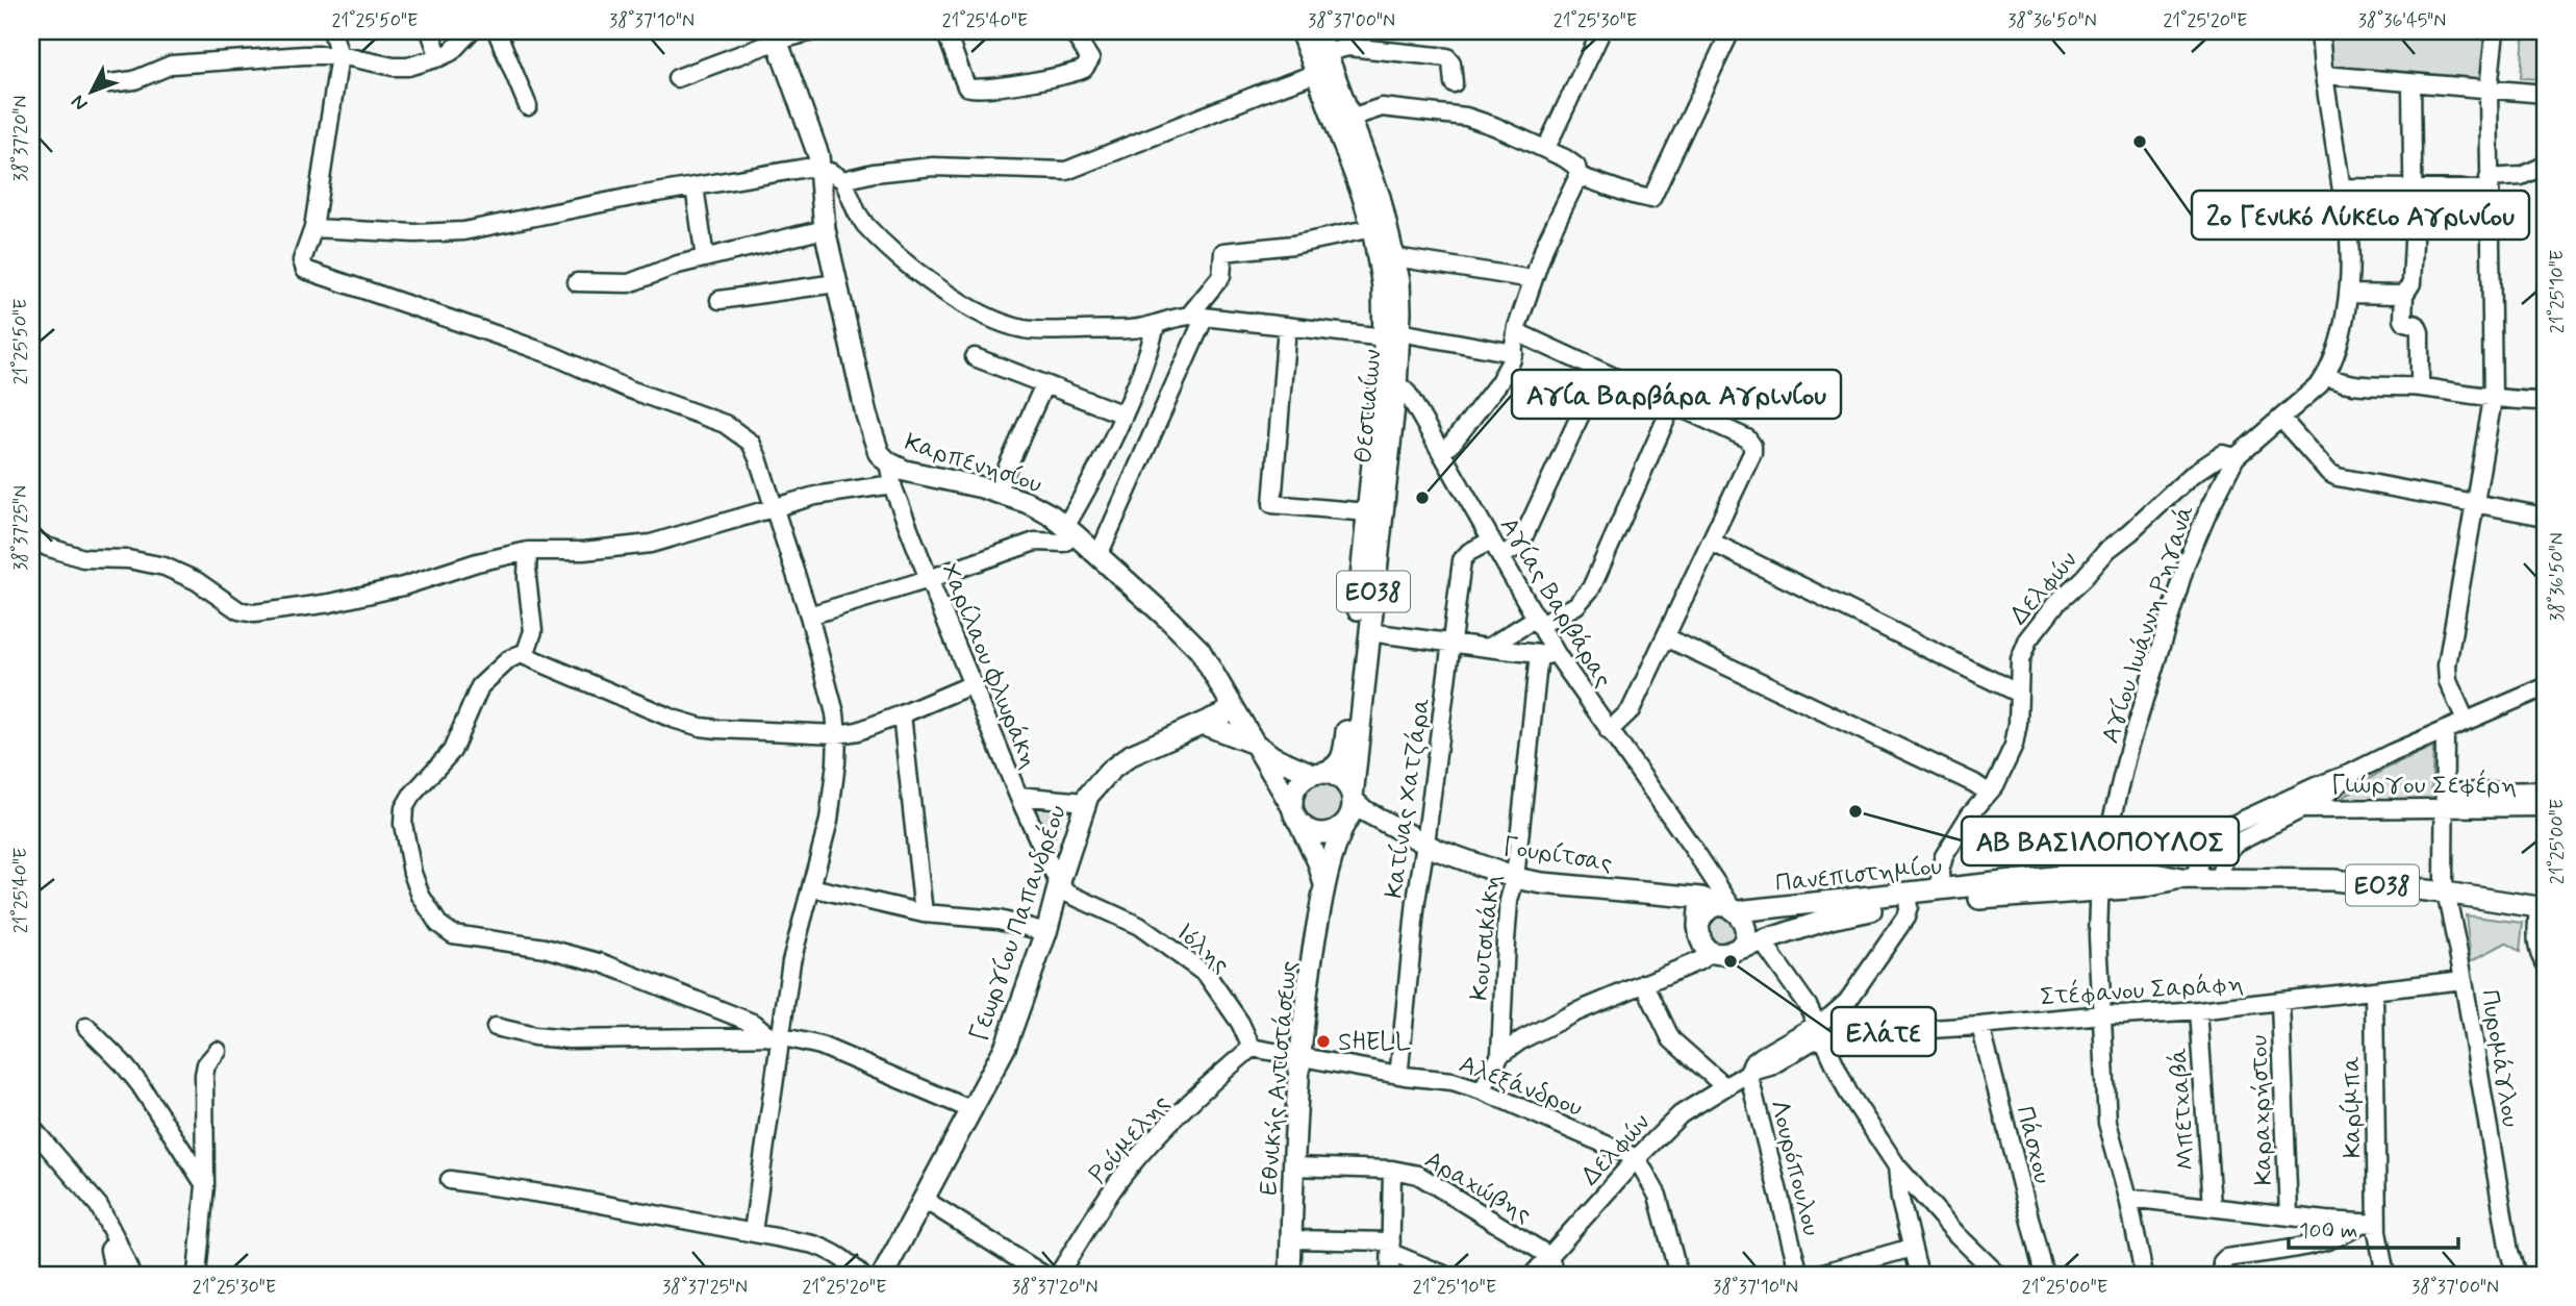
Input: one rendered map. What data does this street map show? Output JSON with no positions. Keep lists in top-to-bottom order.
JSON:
{
  "streets": {
    "main road": [
      "Θεστιαίων",
      "Καρπενησίου",
      "ΕΟ38",
      "Γουρίτσας",
      "Πανεπιστημίου",
      "Γεωργίου Παπανδρέου",
      "Εθνικής Αντιστάσεως"
    ],
    "street": [
      "Δελφών",
      "Αγίας Βαρβάρας",
      "Αγίου Ιωάννη Ρηγανά",
      "Χαρίλαου Φλωράκη",
      "Γιώργου Σεφέρη",
      "Κατίνας Χατζάρα",
      "Κουτσικάκη",
      "Ιόλης",
      "Στέφανου Σαράφη",
      "Πυρομάγλου",
      "Αλεξάνδρου",
      "Καρίμπα",
      "Μπετχαβά",
      "Καραχρήστου",
      "Ρούμελης",
      "Πάσχου",
      "Λουρόπουλου",
      "Αραχώβης"
    ]
  },
  "crossings": [
    ["Θεστιαίων", "Καρπενησίου"],
    ["Θεστιαίων", "ΕΟ38"],
    ["Θεστιαίων", "Αγίας Βαρβάρας"],
    ["Θεστιαίων", "Γουρίτσας"],
    ["Θεστιαίων", "Εθνικής Αντιστάσεως"],
    ["Καρπενησίου", "ΕΟ38"],
    ["Καρπενησίου", "Χαρίλαου Φλωράκη"],
    ["Καρπενησίου", "Γουρίτσας"],
    ["Καρπενησίου", "Εθνικής Αντιστάσεως"],
    ["Δελφών", "Αγίου Ιωάννη Ρηγανά"],
    ["Δελφών", "Πανεπιστημίου"],
    ["Δελφών", "Στέφανου Σαράφη"],
    ["Δελφών", "Αλεξάνδρου"],
    ["Δελφών", "Λουρόπουλου"],
    ["Δελφών", "Αραχώβης"],
    ["ΕΟ38", "Γουρίτσας"],
    ["ΕΟ38", "Πανεπιστημίου"],
    ["ΕΟ38", "Πυρομάγλου"],
    ["ΕΟ38", "Εθνικής Αντιστάσεως"],
    ["Αγίας Βαρβάρας", "Κατίνας Χατζάρα"],
    ["Αγίας Βαρβάρας", "Γουρίτσας"],
    ["Αγίας Βαρβάρας", "Πανεπιστημίου"],
    ["Αγίου Ιωάννη Ρηγανά", "Πανεπιστημίου"],
    ["Αγίου Ιωάννη Ρηγανά", "Στέφανου Σαράφη"],
    ["Χαρίλαου Φλωράκη", "Γεωργίου Παπανδρέου"],
    ["Χαρίλαου Φλωράκη", "Ιόλης"],
    ["Γιώργου Σεφέρη", "Πυρομάγλου"],
    ["Κατίνας Χατζάρα", "Γουρίτσας"],
    ["Κατίνας Χατζάρα", "Αλεξάνδρου"],
    ["Γουρίτσας", "Πανεπιστημίου"],
    ["Γουρίτσας", "Κουτσικάκη"],
    ["Γουρίτσας", "Εθνικής Αντιστάσεως"],
    ["Γεωργίου Παπανδρέου", "Ιόλης"],
    ["Κουτσικάκη", "Αλεξάνδρου"],
    ["Ιόλης", "Ρούμελης"],
    ["Στέφανου Σαράφη", "Πυρομάγλου"],
    ["Στέφανου Σαράφη", "Καρίμπα"],
    ["Στέφανου Σαράφη", "Μπετχαβά"],
    ["Στέφανου Σαράφη", "Καραχρήστου"],
    ["Στέφανου Σαράφη", "Πάσχου"],
    ["Εθνικής Αντιστάσεως", "Αλεξάνδρου"],
    ["Εθνικής Αντιστάσεως", "Αραχώβης"]
  ],
  "places": [
    "2ο Γενικό Λύκειο Αγρινίου",
    "Αγία Βαρβάρα Αγρινίου",
    "ΑΒ ΒΑΣΙΛΟΠΟΥΛΟΣ",
    "Ελάτε",
    "SHELL"
  ],
  "scale_bar": "100 m",
  "north": "bottom left",
  "coordinates": [
    "21°25'50\"E",
    "38°37'10\"N",
    "21°25'40\"E",
    "38°37'00\"N",
    "21°25'30\"E",
    "38°36'50\"N",
    "21°25'20\"E",
    "38°36'45\"N",
    "38°37'20\"N",
    "21°25'10\"E",
    "38°37'25\"N",
    "21°25'00\"E"
  ]
}
